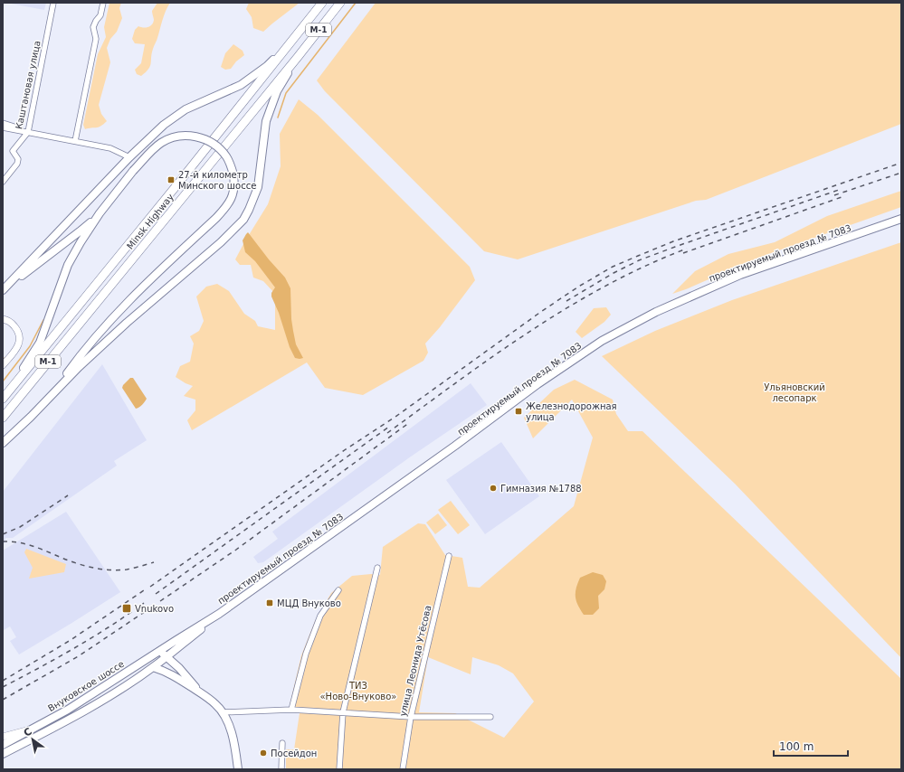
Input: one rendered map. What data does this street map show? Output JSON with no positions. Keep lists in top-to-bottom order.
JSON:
{
  "streets": {
    "highway": ["М-1", "Minsk Highway"],
    "main road": ["проектируемый проезд № 7083", "Внуковское шоссе"],
    "street": ["Каштановая улица", "улица Леонида Утёсова"]
  },
  "crossings": [
    ["проектируемый проезд № 7083", "Внуковское шоссе"]
  ],
  "parks": ["Ульяновский лесопарк", "ТИЗ «Ново-Внуково»"],
  "places": {
    "transit": [
      "27-й километр Минского шоссе",
      "Железнодорожная улица",
      "МЦД Внуково",
      "Vnukovo"
    ],
    "other": ["Гимназия №1788", "Посейдон"]
  },
  "scale_bar": "100 m",
  "north": "top left"
}
